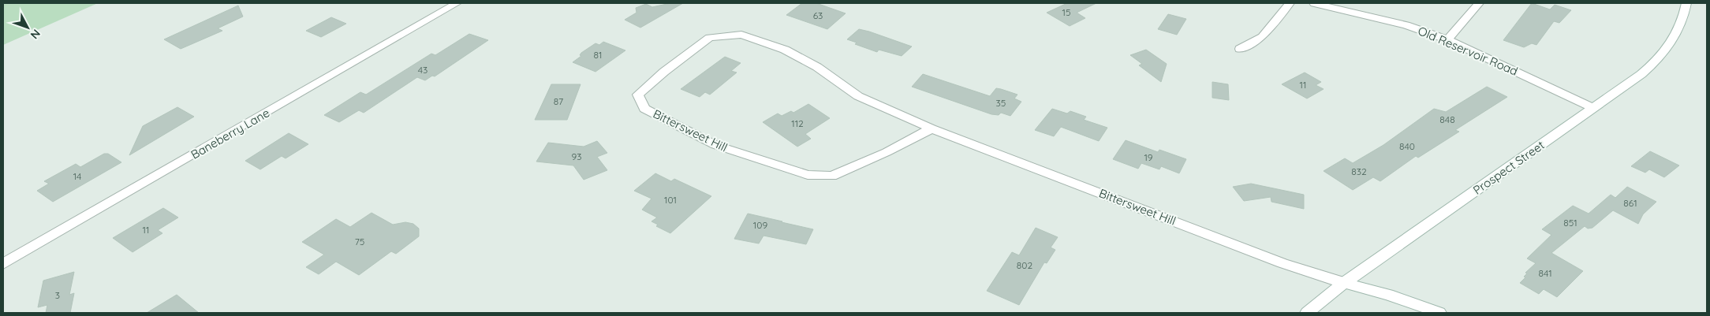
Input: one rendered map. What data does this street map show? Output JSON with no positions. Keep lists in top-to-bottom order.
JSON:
{
  "streets": {
    "street": [
      "Old Reservoir Road",
      "Bittersweet Hill",
      "Baneberry Lane",
      "Prospect Street"
    ]
  },
  "crossings": [
    ["Old Reservoir Road", "Prospect Street"],
    ["Bittersweet Hill", "Prospect Street"]
  ],
  "house_numbers": [
    "15",
    "63",
    "81",
    "43",
    "11",
    "87",
    "35",
    "848",
    "112",
    "840",
    "93",
    "19",
    "832",
    "14",
    "101",
    "861",
    "851",
    "109",
    "11",
    "75",
    "802",
    "841",
    "3"
  ],
  "north": "bottom right"
}
